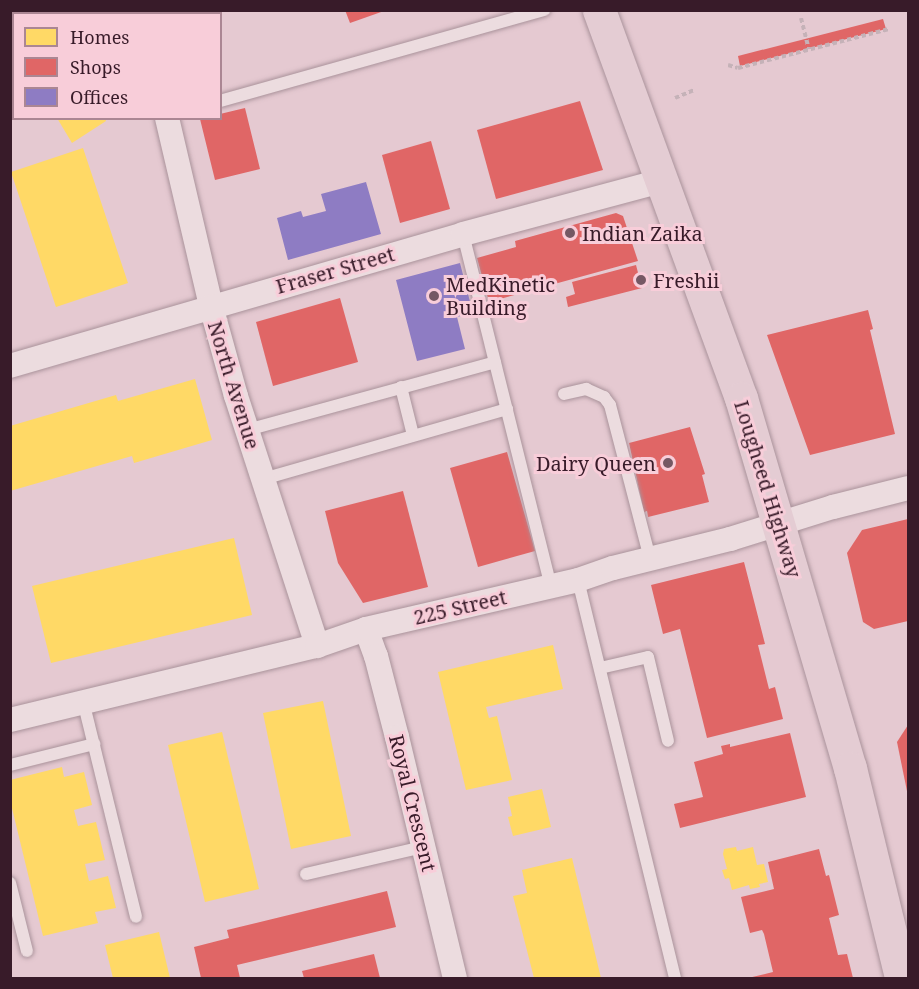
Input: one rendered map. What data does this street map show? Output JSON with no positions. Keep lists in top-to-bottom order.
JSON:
{
  "streets": {
    "main road": ["Lougheed Highway"],
    "street": [
      "Fraser Street",
      "North Avenue",
      "225 Street",
      "Royal Crescent"
    ]
  },
  "crossings": [
    ["Fraser Street", "North Avenue"],
    ["Fraser Street", "Lougheed Highway"],
    ["North Avenue", "225 Street"],
    ["Lougheed Highway", "225 Street"],
    ["225 Street", "Royal Crescent"]
  ],
  "places": [
    "Indian Zaika",
    "Freshii",
    "MedKinetic Building",
    "Dairy Queen"
  ],
  "legend": ["Homes", "Shops", "Offices"]
}
